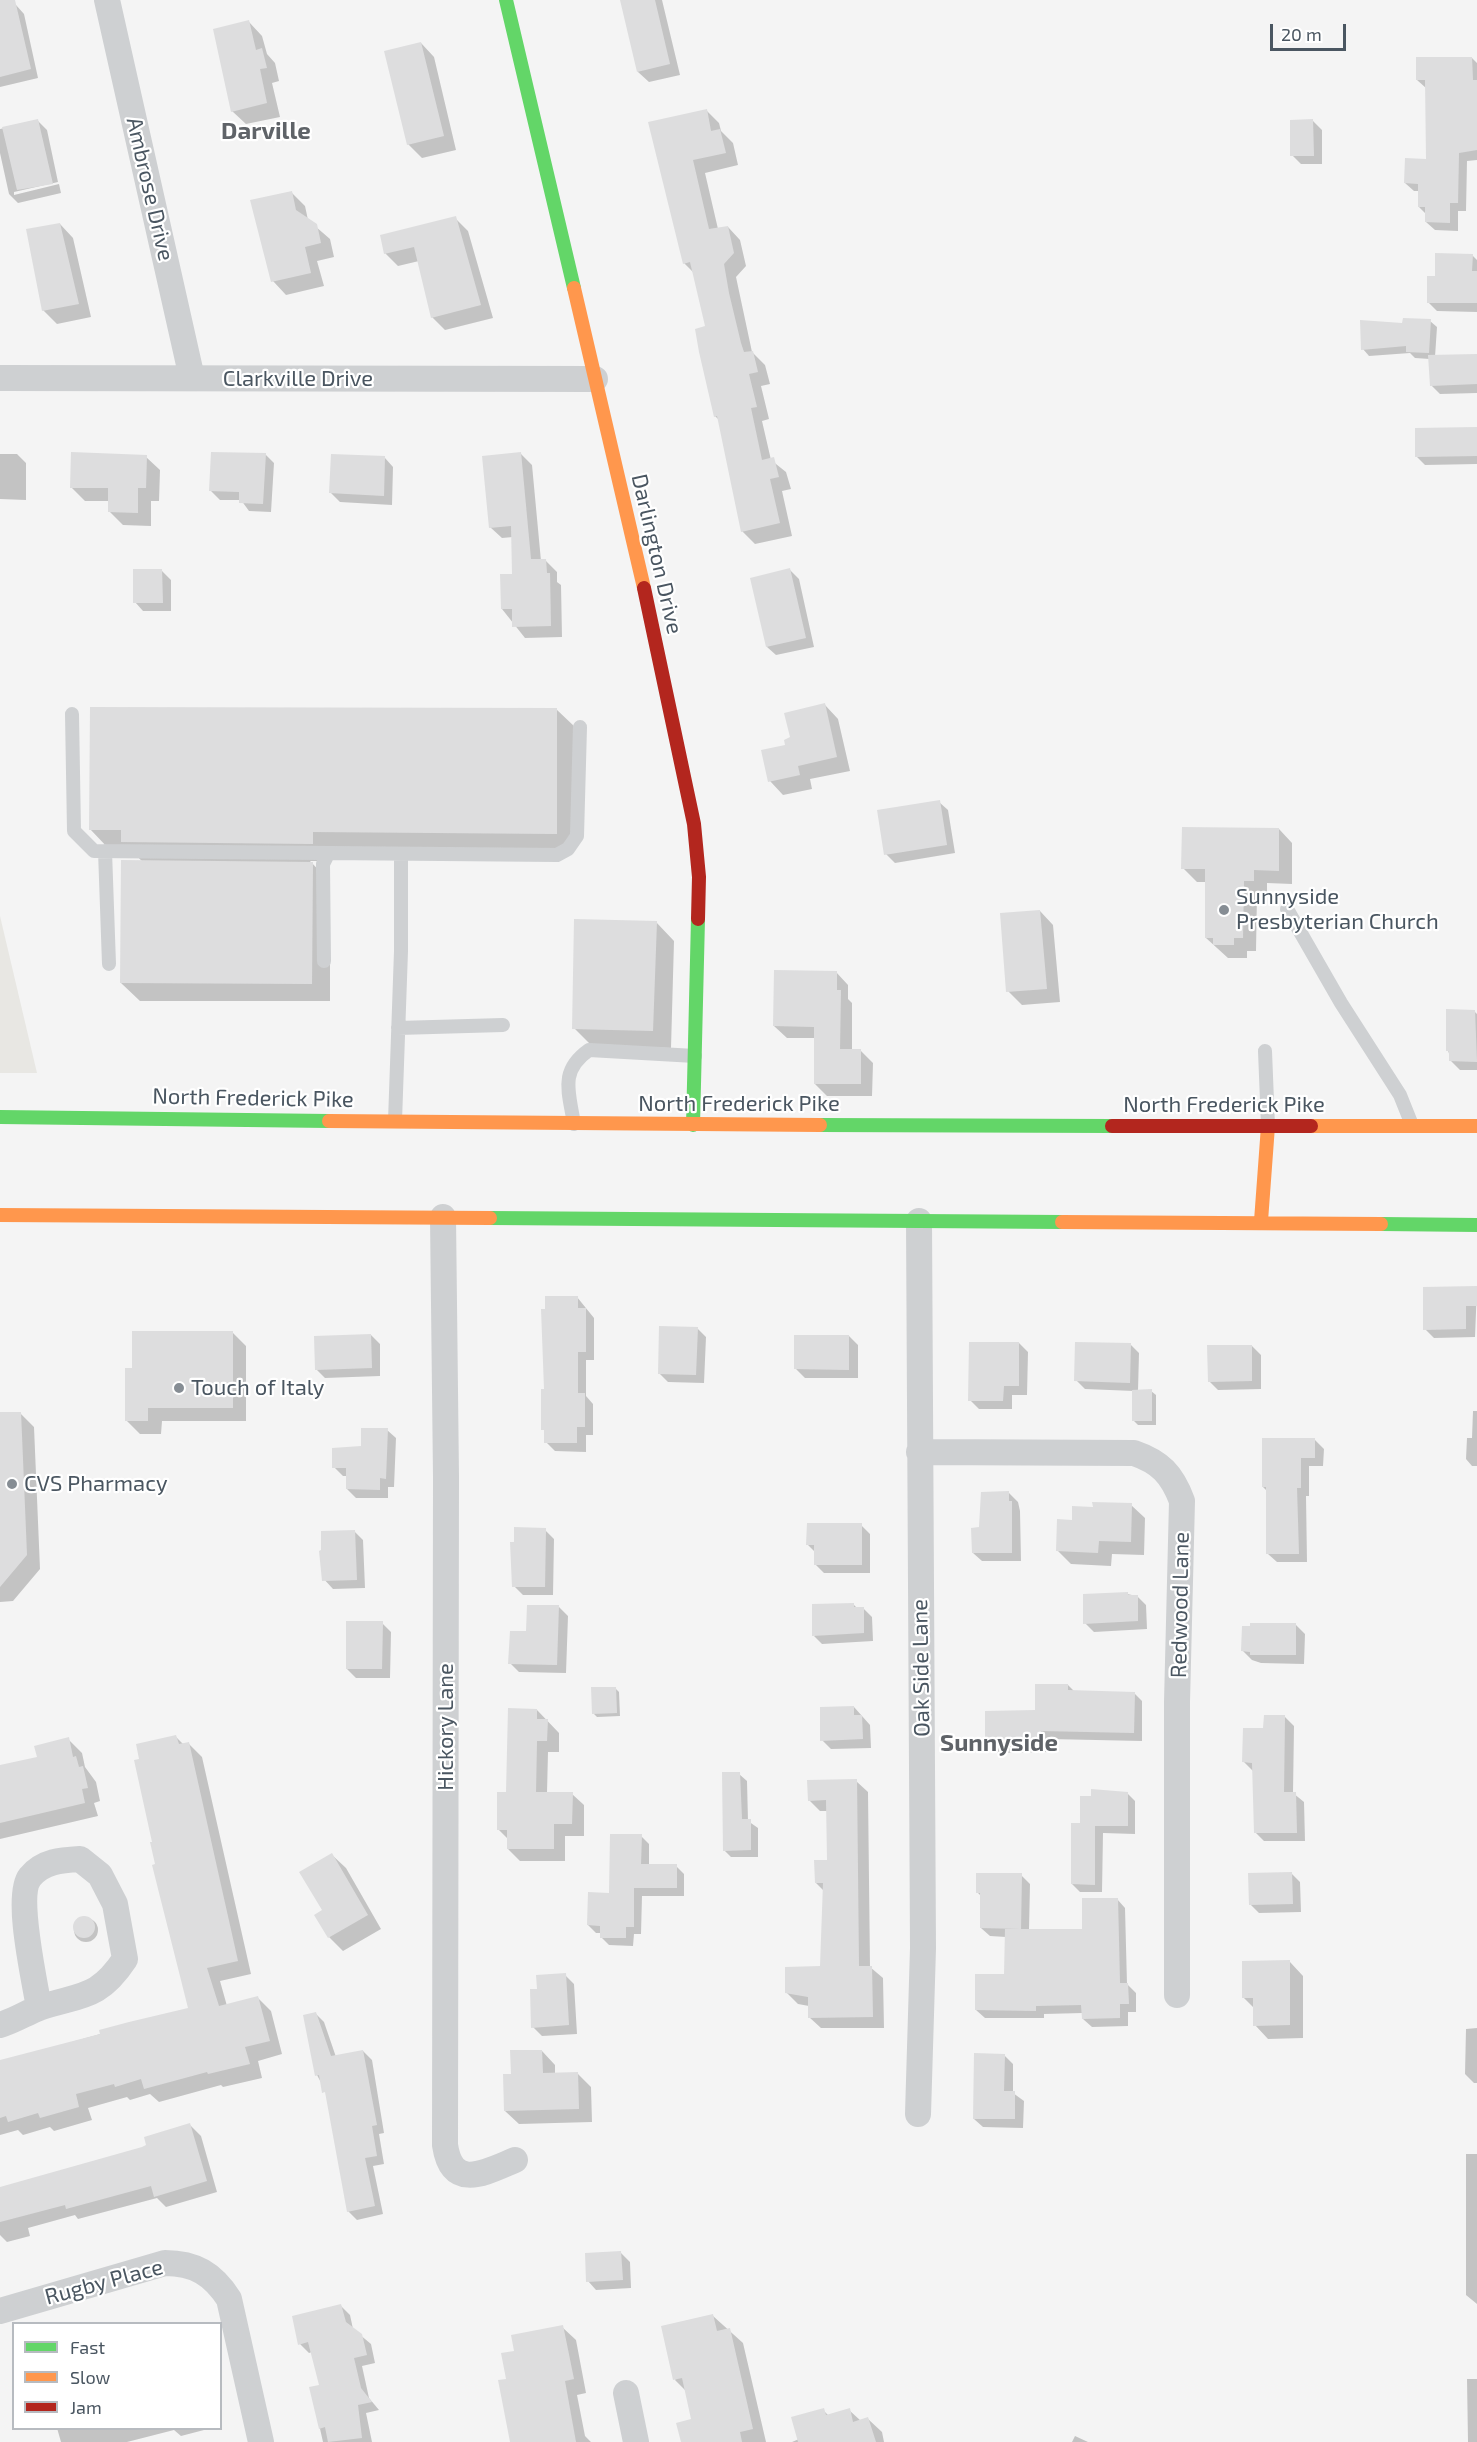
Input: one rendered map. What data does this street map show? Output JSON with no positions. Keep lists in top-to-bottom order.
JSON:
{
  "streets": {
    "main road": ["Darlington Drive", "North Frederick Pike"],
    "street": [
      "Ambrose Drive",
      "Clarkville Drive",
      "Redwood Lane",
      "Oak Side Lane",
      "Hickory Lane",
      "Rugby Place"
    ]
  },
  "crossings": [
    ["Ambrose Drive", "Clarkville Drive"],
    ["Clarkville Drive", "Darlington Drive"],
    ["Darlington Drive", "North Frederick Pike"],
    ["Redwood Lane", "Oak Side Lane"]
  ],
  "districts": ["Darville", "Sunnyside"],
  "places": ["Sunnyside Presbyterian Church", "Touch of Italy", "CVS Pharmacy"],
  "legend": ["Fast", "Slow", "Jam"],
  "scale_bar": "20 m"
}
